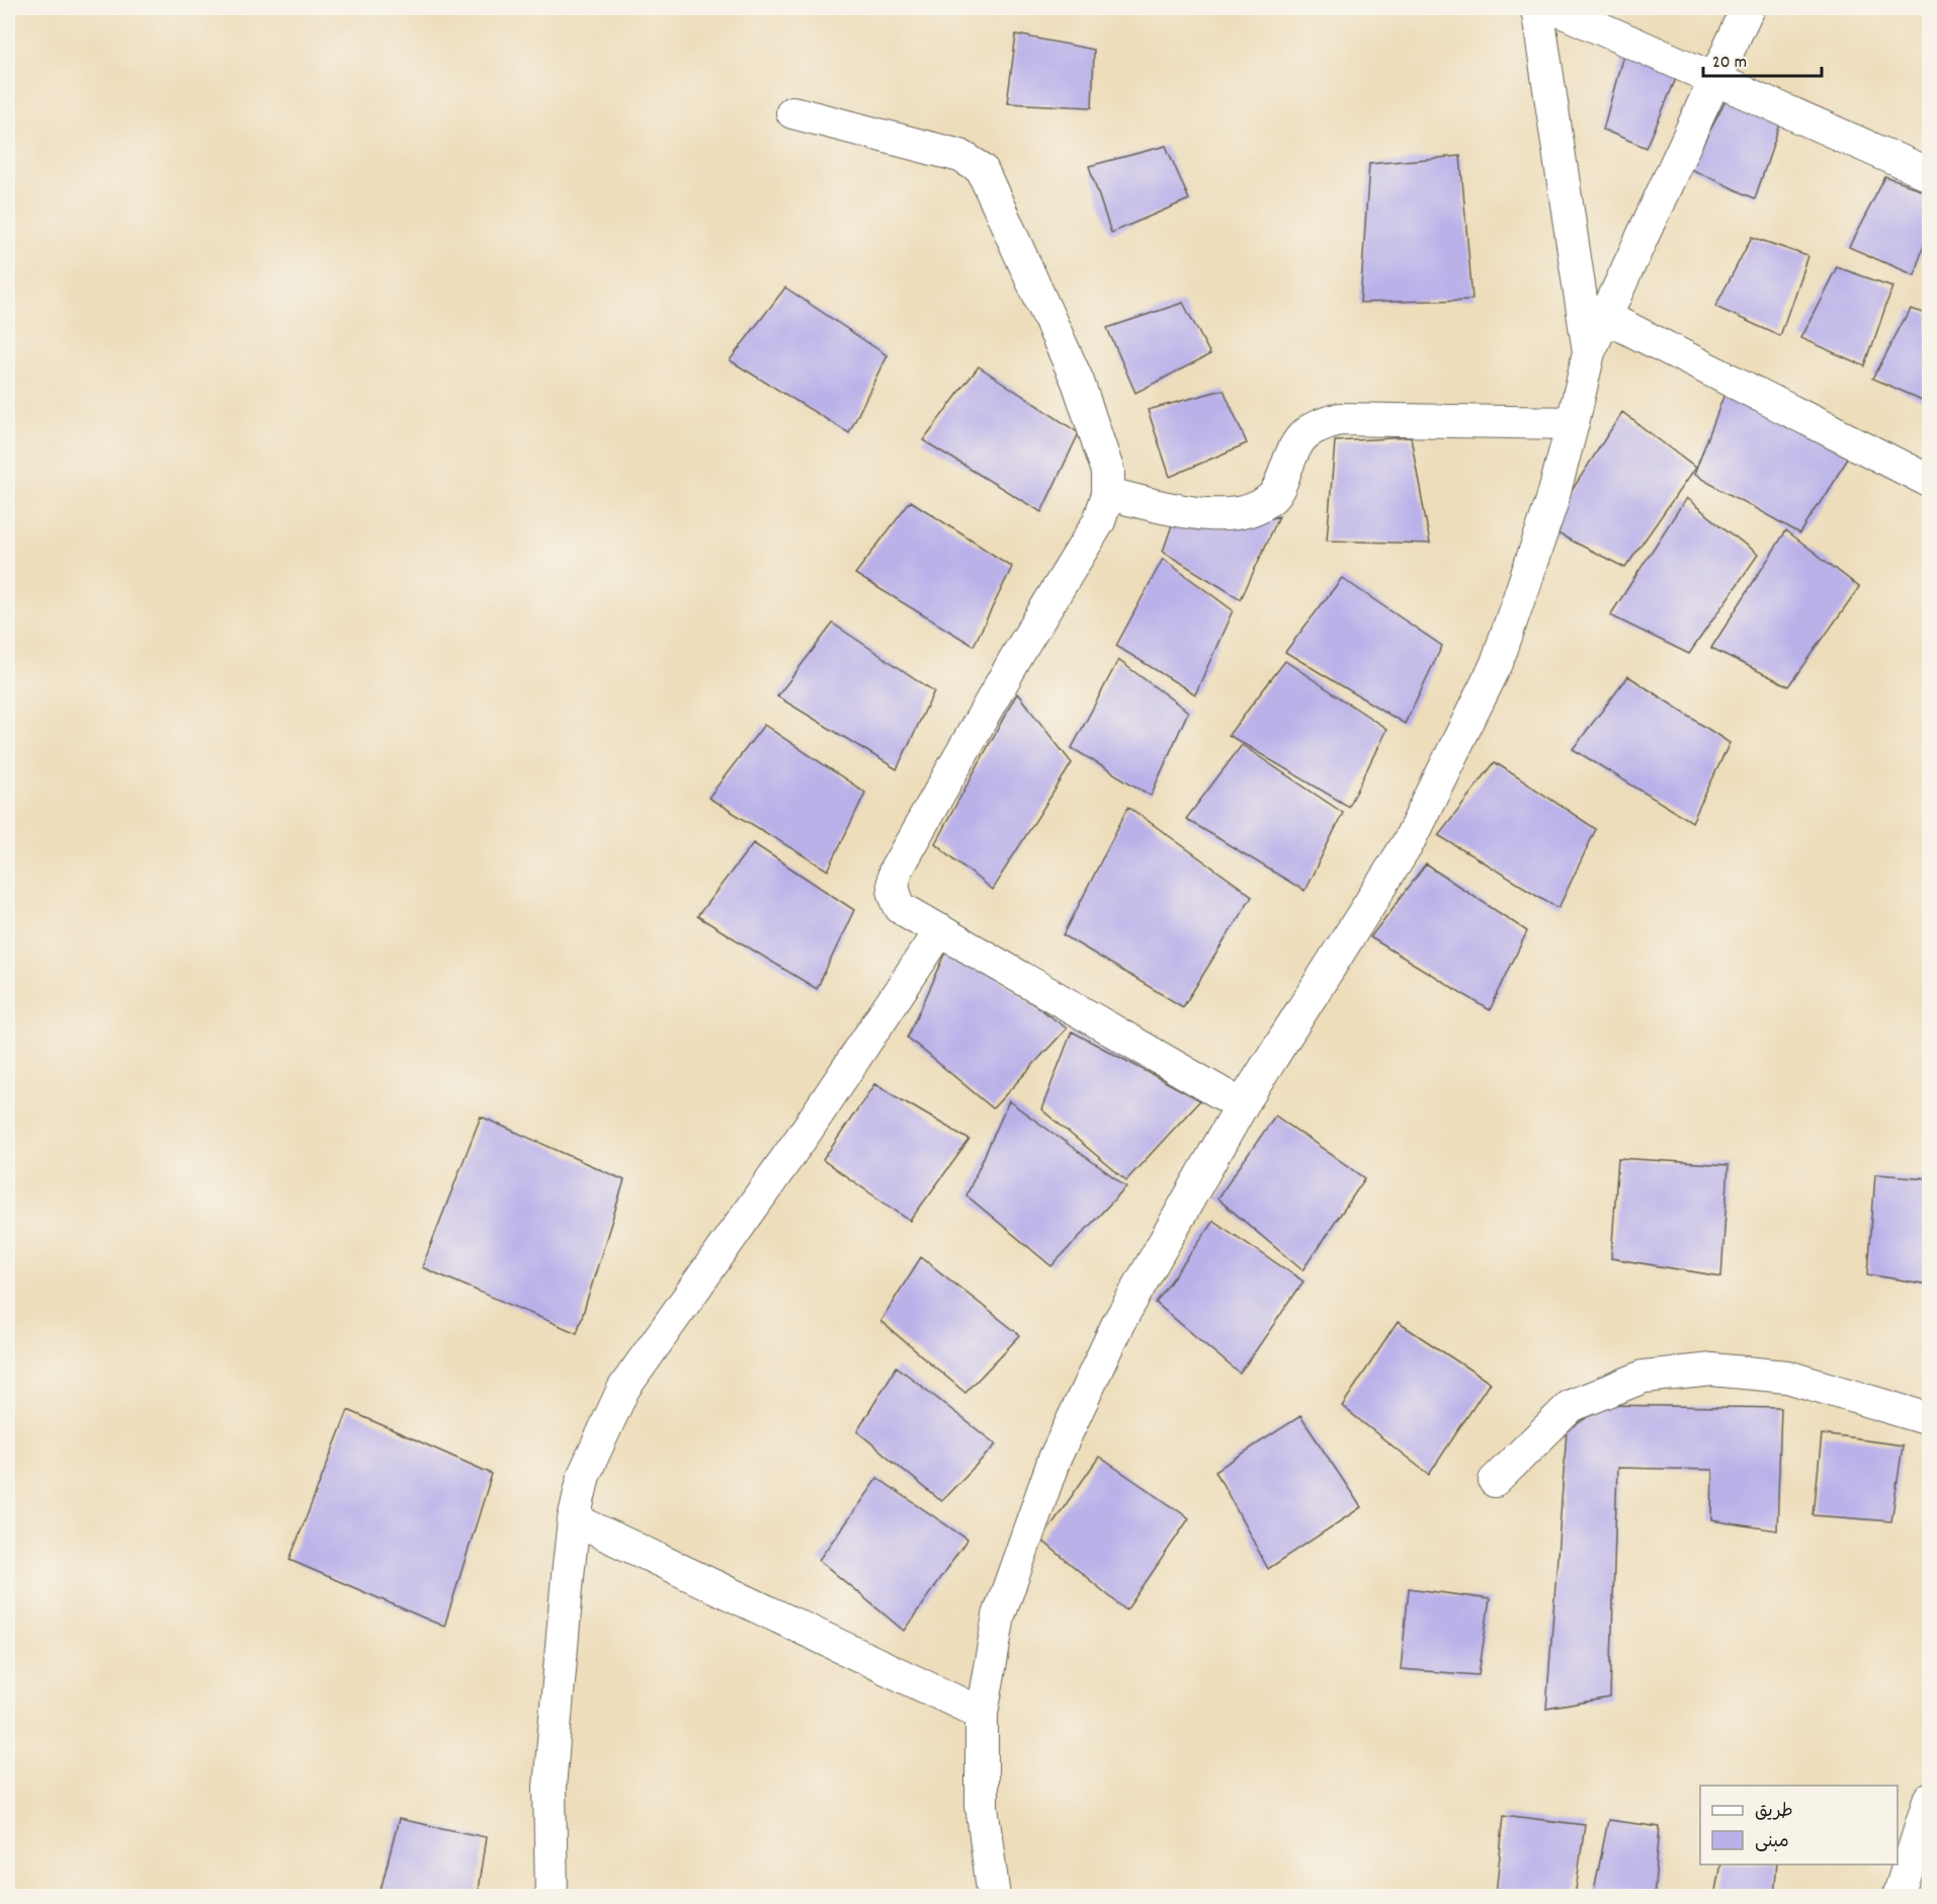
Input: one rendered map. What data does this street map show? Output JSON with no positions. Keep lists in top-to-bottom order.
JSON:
{
  "legend": ["طريق", "مبنى"],
  "scale_bar": "20 m"
}
